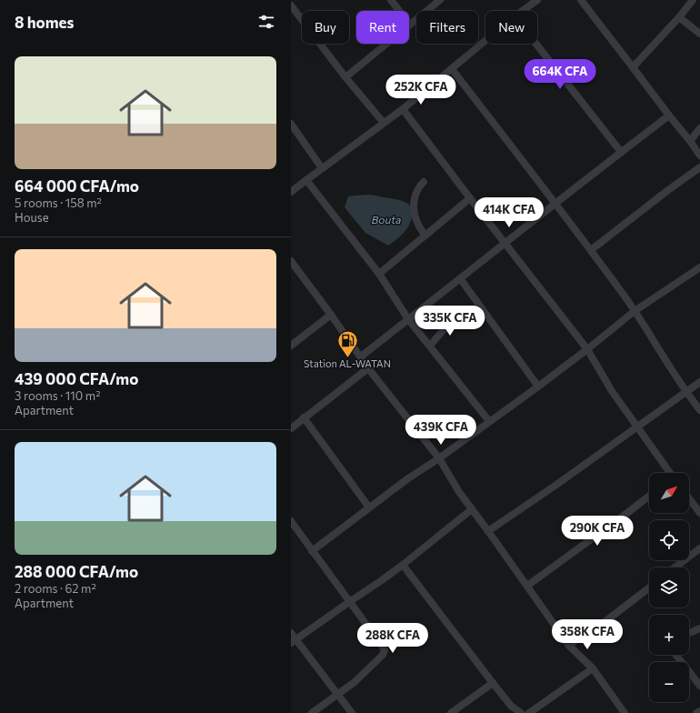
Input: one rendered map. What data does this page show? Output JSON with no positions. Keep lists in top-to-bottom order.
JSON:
{
  "water": ["Bouta"],
  "places": {
    "fuel station": ["Station AL-WATAN"]
  },
  "north": "top right",
  "page": {
    "heading": "8 homes",
    "chip": [
      "Buy",
      "Rent",
      "Filters",
      "New"
    ],
    "list": [
      {
        "name": "664 000 CFA/mo",
        "note": "5 rooms · 158 m² · House"
      },
      {
        "name": "439 000 CFA/mo",
        "note": "3 rooms · 110 m² · Apartment"
      },
      {
        "name": "288 000 CFA/mo",
        "note": "2 rooms · 62 m² · Apartment"
      }
    ],
    "price": [
      "664K CFA",
      "252K CFA",
      "414K CFA",
      "335K CFA",
      "439K CFA",
      "290K CFA",
      "358K CFA",
      "288K CFA"
    ],
    "map_buttons": ["+", "−"]
  }
}
